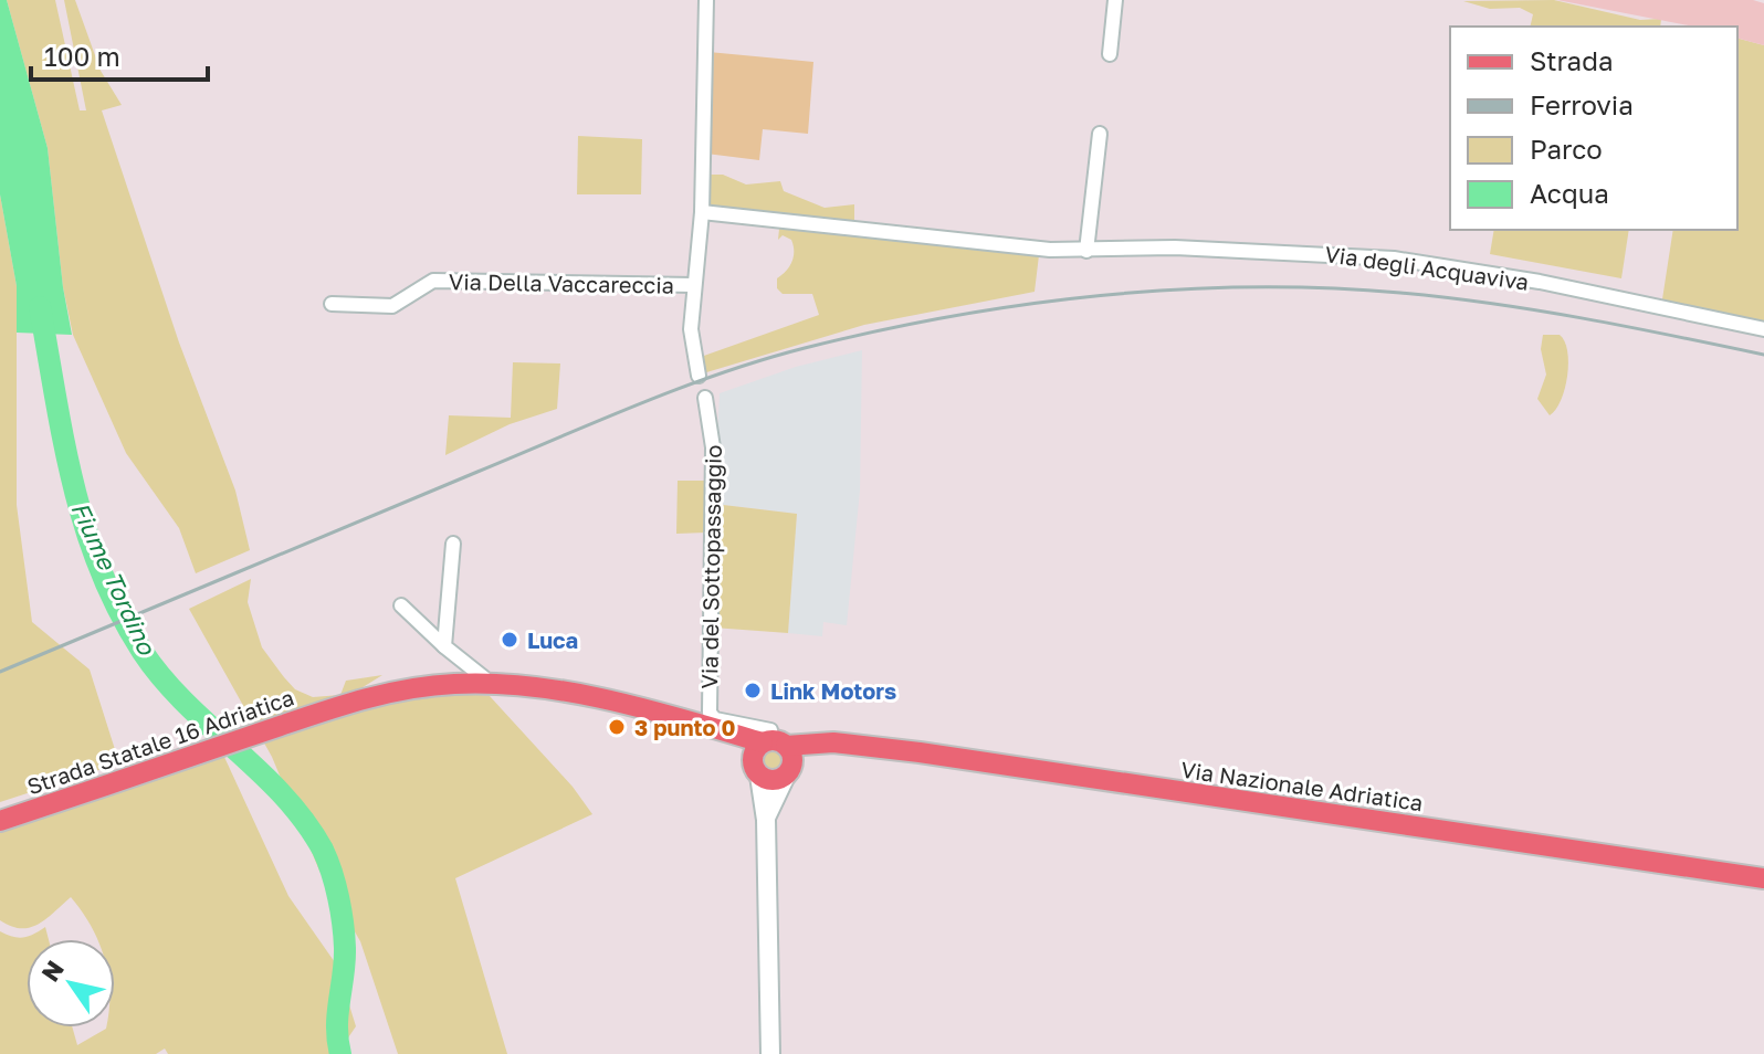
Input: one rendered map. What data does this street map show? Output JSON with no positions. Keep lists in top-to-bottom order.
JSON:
{
  "streets": {
    "main road": ["Strada Statale 16 Adriatica", "Via Nazionale Adriatica"],
    "street": ["Via degli Acquaviva", "Via Della Vaccareccia", "Via del Sottopassaggio"]
  },
  "crossings": [
    ["Via del Sottopassaggio", "Via Nazionale Adriatica"],
    ["Strada Statale 16 Adriatica", "Via Nazionale Adriatica"]
  ],
  "water": ["Fiume Tordino"],
  "places": ["Luca", "Link Motors", "3 punto 0"],
  "legend": [
    "Strada",
    "Ferrovia",
    "Parco",
    "Acqua"
  ],
  "scale_bar": "100 m",
  "north": "top left"
}
